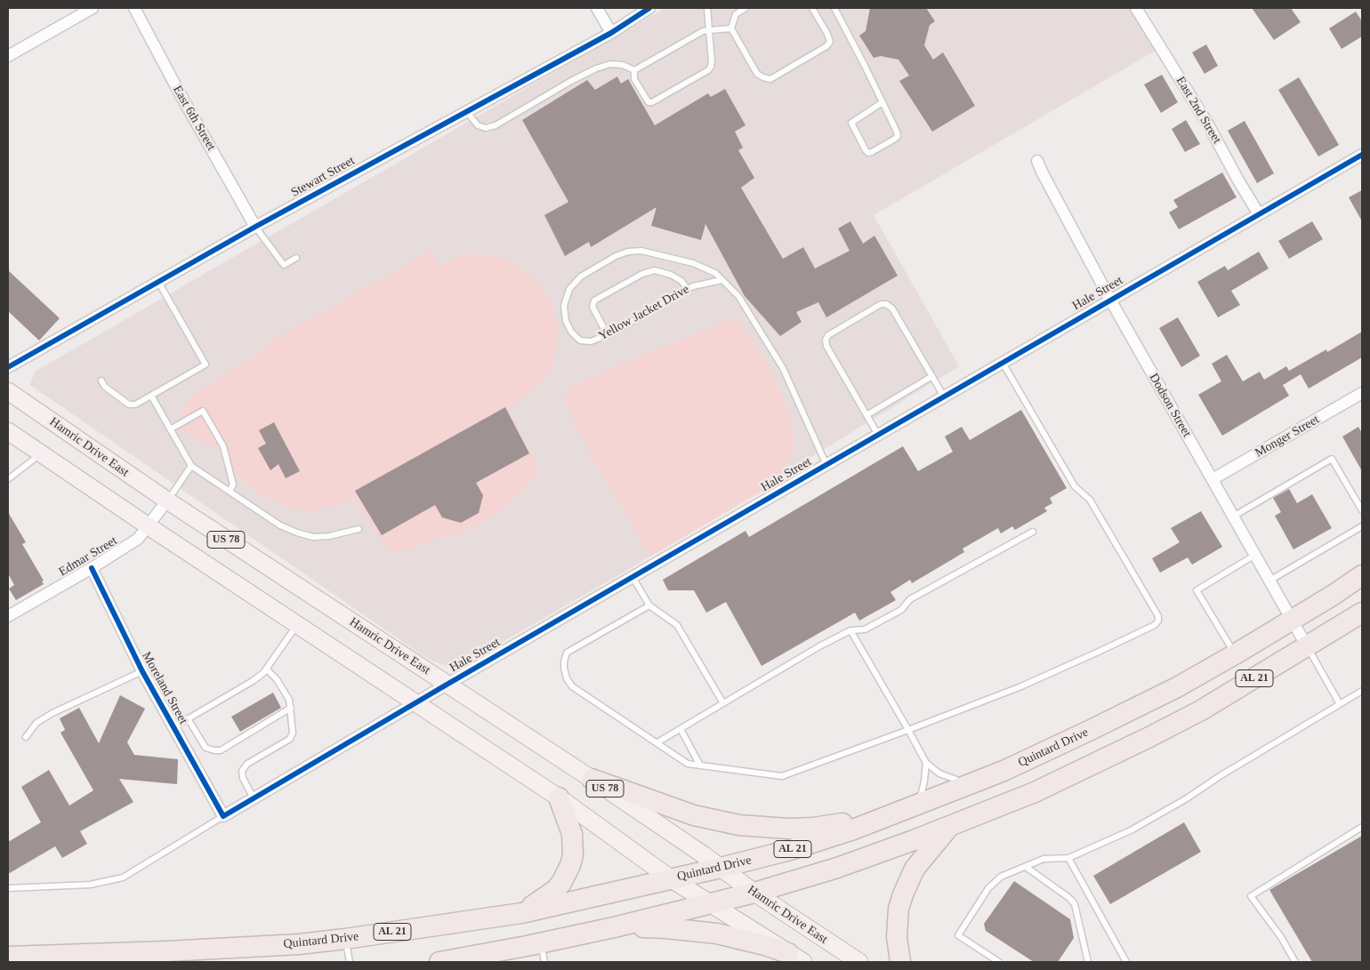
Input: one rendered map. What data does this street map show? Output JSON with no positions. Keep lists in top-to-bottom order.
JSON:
{
  "streets": {
    "highway": ["AL 21", "Quintard Drive"],
    "main road": ["Hamric Drive East", "US 78"],
    "street": [
      "East 2nd Street",
      "East 6th Street",
      "Stewart Street",
      "Hale Street",
      "Dodson Street",
      "Monger Street",
      "Edmar Street",
      "Moreland Street"
    ],
    "lane": ["Yellow Jacket Drive"]
  },
  "crossings": [
    ["East 2nd Street", "Hale Street"],
    ["East 6th Street", "Stewart Street"],
    ["Hale Street", "Yellow Jacket Drive"],
    ["Hale Street", "Dodson Street"],
    ["Hale Street", "Hamric Drive East"],
    ["Hale Street", "US 78"],
    ["Hale Street", "Moreland Street"],
    ["Dodson Street", "Monger Street"],
    ["Dodson Street", "AL 21"],
    ["Dodson Street", "Quintard Drive"],
    ["Hamric Drive East", "Edmar Street"],
    ["Hamric Drive East", "AL 21"],
    ["Hamric Drive East", "Quintard Drive"],
    ["US 78", "Edmar Street"],
    ["US 78", "AL 21"],
    ["US 78", "Quintard Drive"],
    ["Edmar Street", "Moreland Street"]
  ]
}
